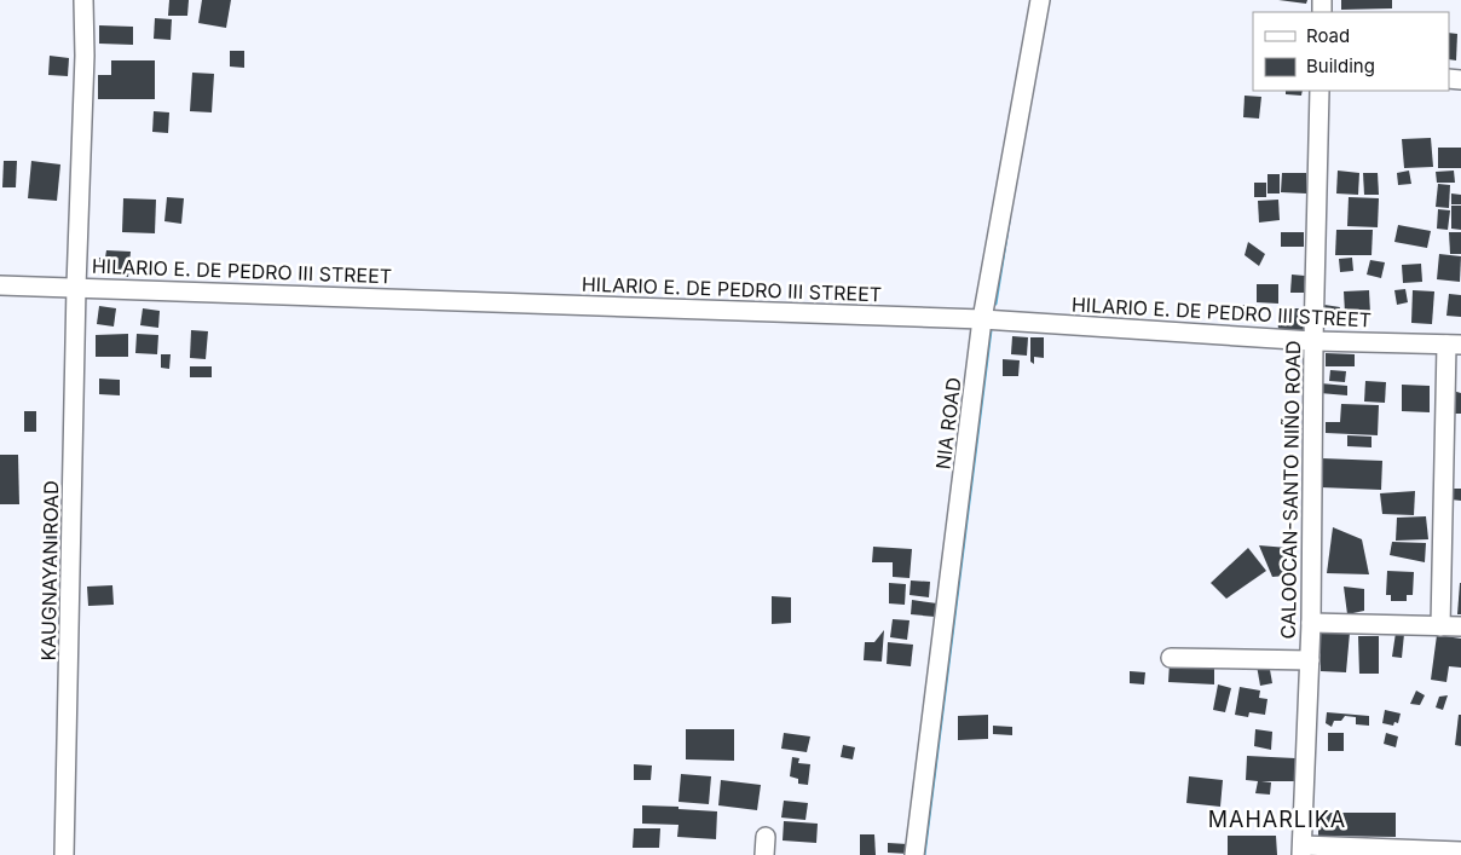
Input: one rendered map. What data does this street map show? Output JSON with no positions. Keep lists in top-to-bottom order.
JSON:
{
  "streets": {
    "street": [
      "HILARIO E. DE PEDRO III STREET",
      "NIA ROAD",
      "CALOOCAN-SANTO NIÑO ROAD",
      "KAUGNAYAN ROAD"
    ]
  },
  "crossings": [
    ["HILARIO E. DE PEDRO III STREET", "NIA ROAD"],
    ["HILARIO E. DE PEDRO III STREET", "CALOOCAN-SANTO NIÑO ROAD"],
    ["HILARIO E. DE PEDRO III STREET", "KAUGNAYAN ROAD"]
  ],
  "districts": ["MAHARLIKA"],
  "legend": ["Road", "Building"]
}
